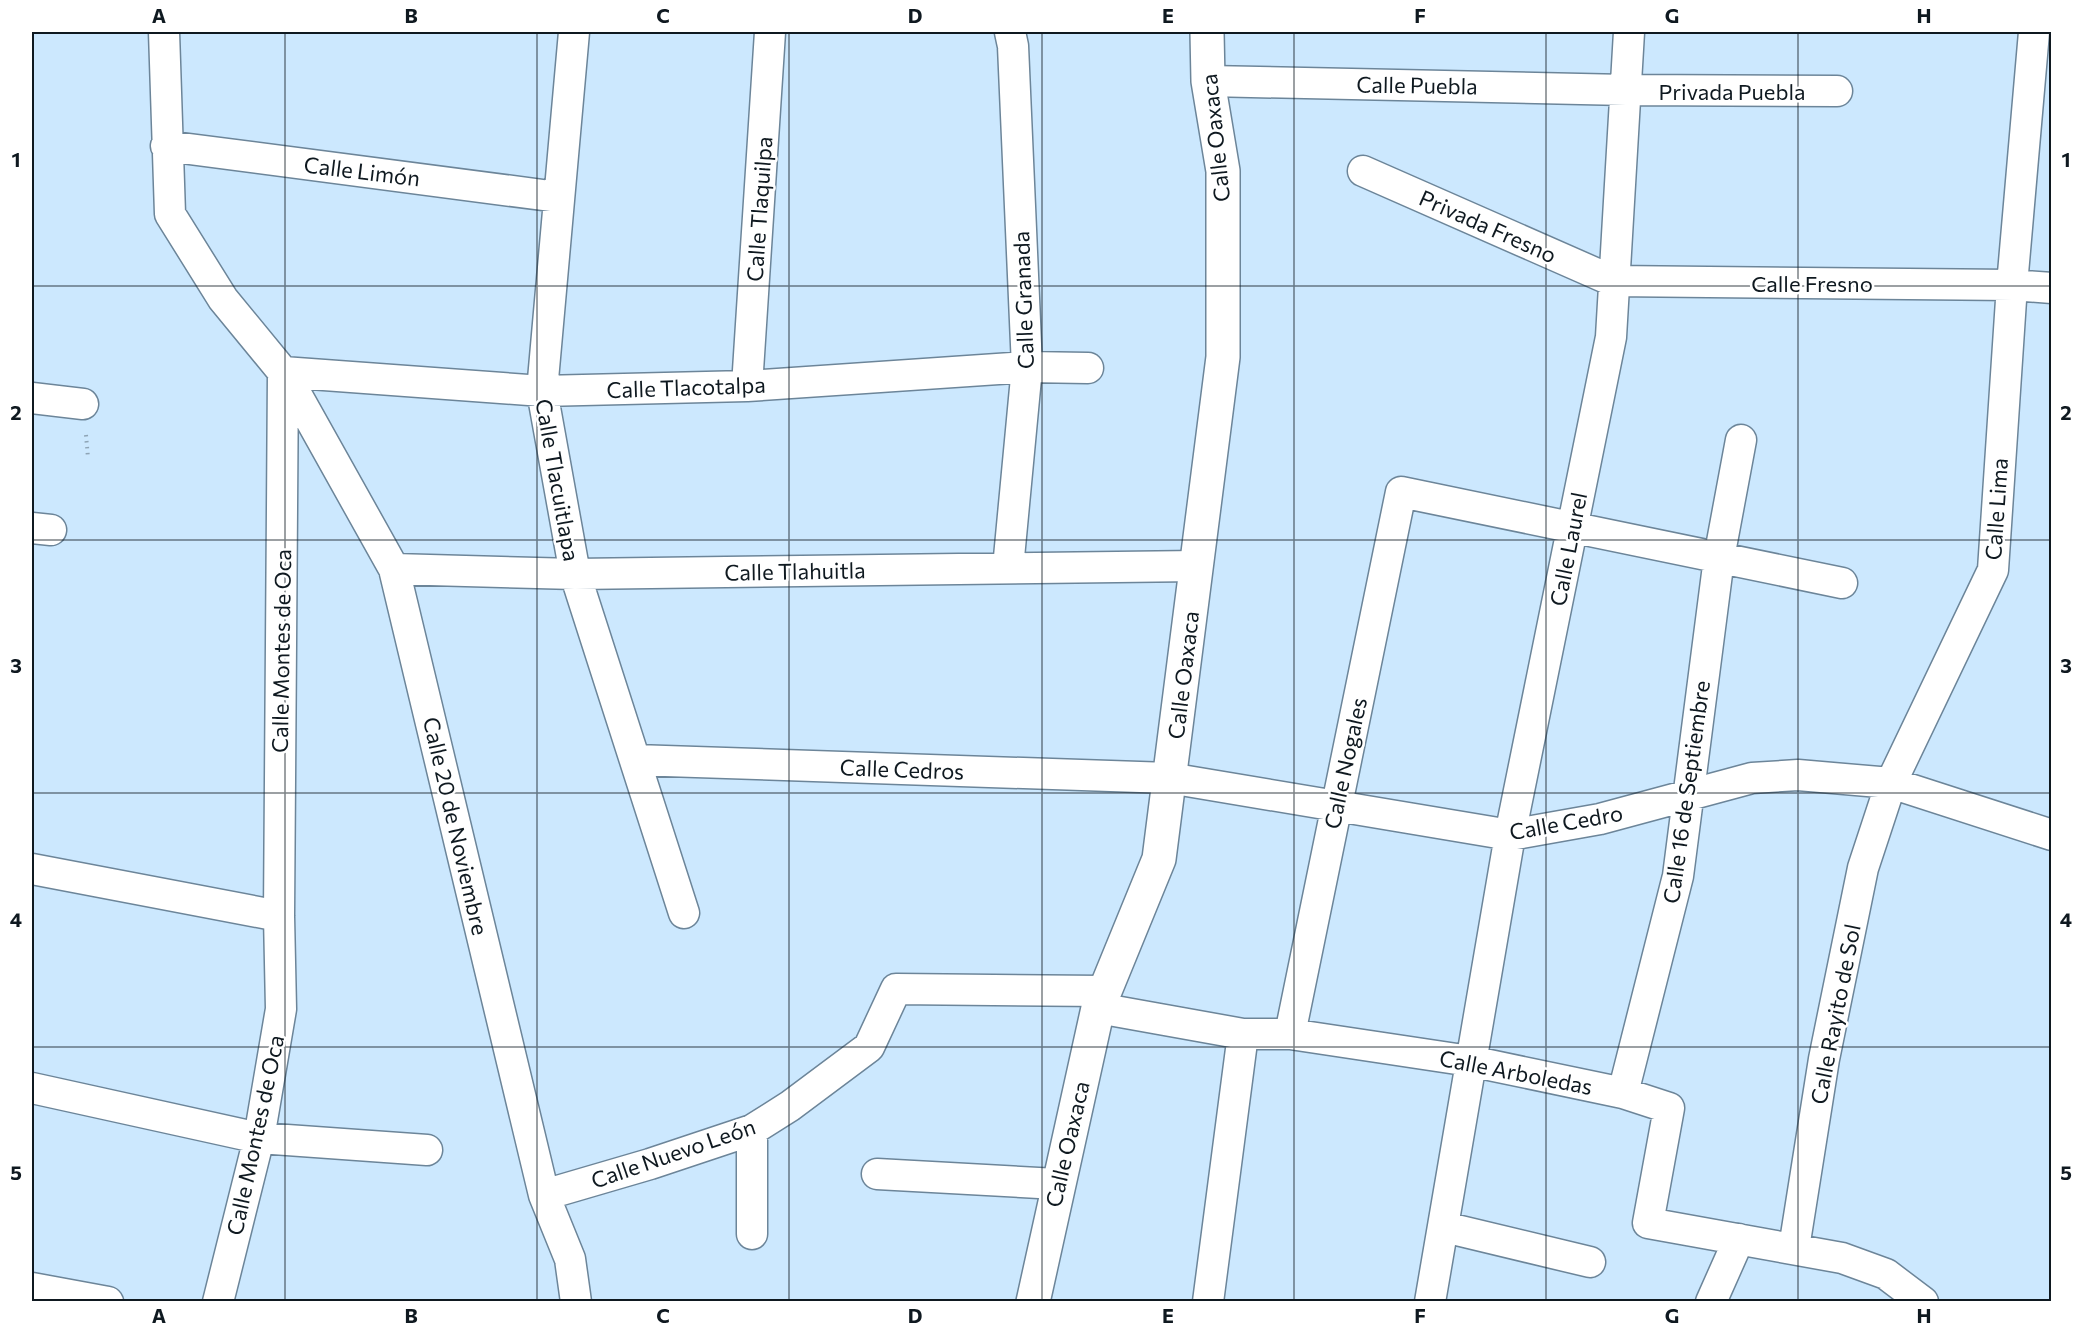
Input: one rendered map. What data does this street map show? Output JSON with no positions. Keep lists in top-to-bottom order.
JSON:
{
  "streets": {
    "street": [
      "Calle Puebla",
      "Privada Puebla",
      "Calle Oaxaca",
      "Calle Limón",
      "Calle Tlaquilpa",
      "Privada Fresno",
      "Calle Fresno",
      "Calle Granada",
      "Calle Tlacotalpa",
      "Calle Tlacuitlapa",
      "Calle Lima",
      "Calle Laurel",
      "Calle Tlahuitla",
      "Calle Montes de Oca",
      "Calle Nogales",
      "Calle Cedros",
      "Calle 16 de Septiembre",
      "Calle Cedro",
      "Calle 20 de Noviembre",
      "Calle Rayito de Sol",
      "Calle Arboledas",
      "Calle Nuevo León"
    ]
  },
  "crossings": [
    ["Calle Puebla", "Privada Puebla"],
    ["Calle Puebla", "Calle Oaxaca"],
    ["Calle Puebla", "Calle Laurel"],
    ["Privada Puebla", "Calle Laurel"],
    ["Calle Oaxaca", "Calle Tlahuitla"],
    ["Calle Oaxaca", "Calle Cedros"],
    ["Calle Oaxaca", "Calle Cedro"],
    ["Calle Oaxaca", "Calle Arboledas"],
    ["Calle Oaxaca", "Calle Nuevo León"],
    ["Calle Limón", "Calle Tlacuitlapa"],
    ["Calle Tlaquilpa", "Calle Tlacotalpa"],
    ["Privada Fresno", "Calle Fresno"],
    ["Privada Fresno", "Calle Laurel"],
    ["Calle Fresno", "Calle Lima"],
    ["Calle Fresno", "Calle Laurel"],
    ["Calle Granada", "Calle Tlacotalpa"],
    ["Calle Granada", "Calle Tlahuitla"],
    ["Calle Tlacotalpa", "Calle Tlacuitlapa"],
    ["Calle Tlacotalpa", "Calle Montes de Oca"],
    ["Calle Tlacotalpa", "Calle 20 de Noviembre"],
    ["Calle Tlacuitlapa", "Calle Tlahuitla"],
    ["Calle Tlacuitlapa", "Calle Cedros"],
    ["Calle Lima", "Calle Cedro"],
    ["Calle Lima", "Calle Rayito de Sol"],
    ["Calle Laurel", "Calle Nogales"],
    ["Calle Laurel", "Calle Cedro"],
    ["Calle Laurel", "Calle Arboledas"],
    ["Calle Tlahuitla", "Calle 20 de Noviembre"],
    ["Calle Montes de Oca", "Calle 20 de Noviembre"],
    ["Calle Nogales", "Calle Cedro"],
    ["Calle Nogales", "Calle Arboledas"],
    ["Calle Cedros", "Calle Cedro"],
    ["Calle 16 de Septiembre", "Calle Cedro"],
    ["Calle 16 de Septiembre", "Calle Arboledas"],
    ["Calle Cedro", "Calle Rayito de Sol"],
    ["Calle 20 de Noviembre", "Calle Nuevo León"],
    ["Calle Rayito de Sol", "Calle Arboledas"],
    ["Calle Arboledas", "Calle Nuevo León"]
  ],
  "grid": {
    "columns": [
      "A",
      "B",
      "C",
      "D",
      "E",
      "F",
      "G",
      "H"
    ],
    "rows": [
      "1",
      "2",
      "3",
      "4",
      "5"
    ]
  }
}
